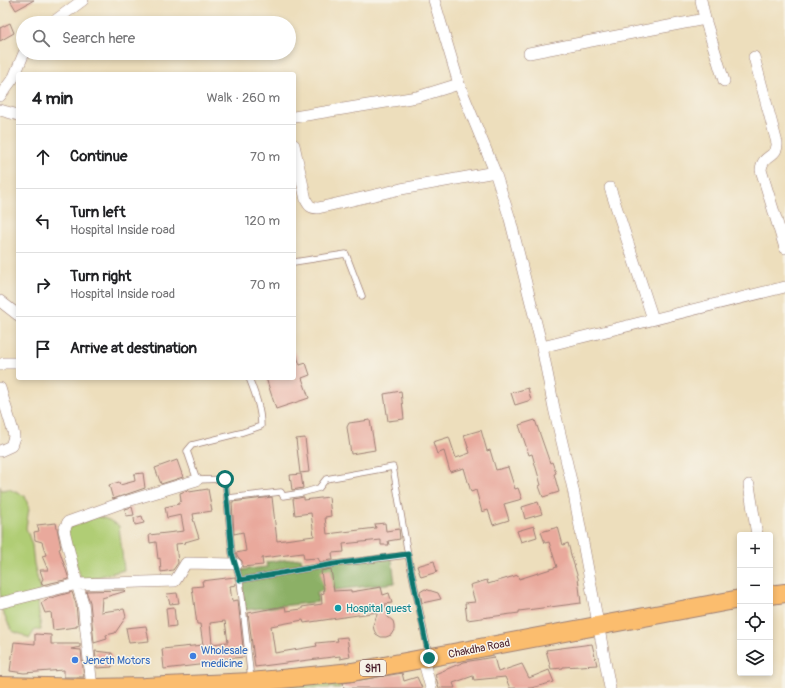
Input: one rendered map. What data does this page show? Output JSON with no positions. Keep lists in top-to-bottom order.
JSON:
{
  "streets": {
    "main road": ["Chakdha Road", "SH1"]
  },
  "places": ["Hospital guest", "Wholesale medicine", "Jeneth Motors"],
  "page": {
    "search": "Search here",
    "heading": ["4 min", "Walk · 260 m"],
    "list": [
      ["Continue", "70 m"],
      ["Turn left", "Hospital Inside road", "120 m"],
      ["Turn right", "Hospital Inside road", "70 m"],
      "Arrive at destination"
    ],
    "map_buttons": ["+", "−"]
  }
}
